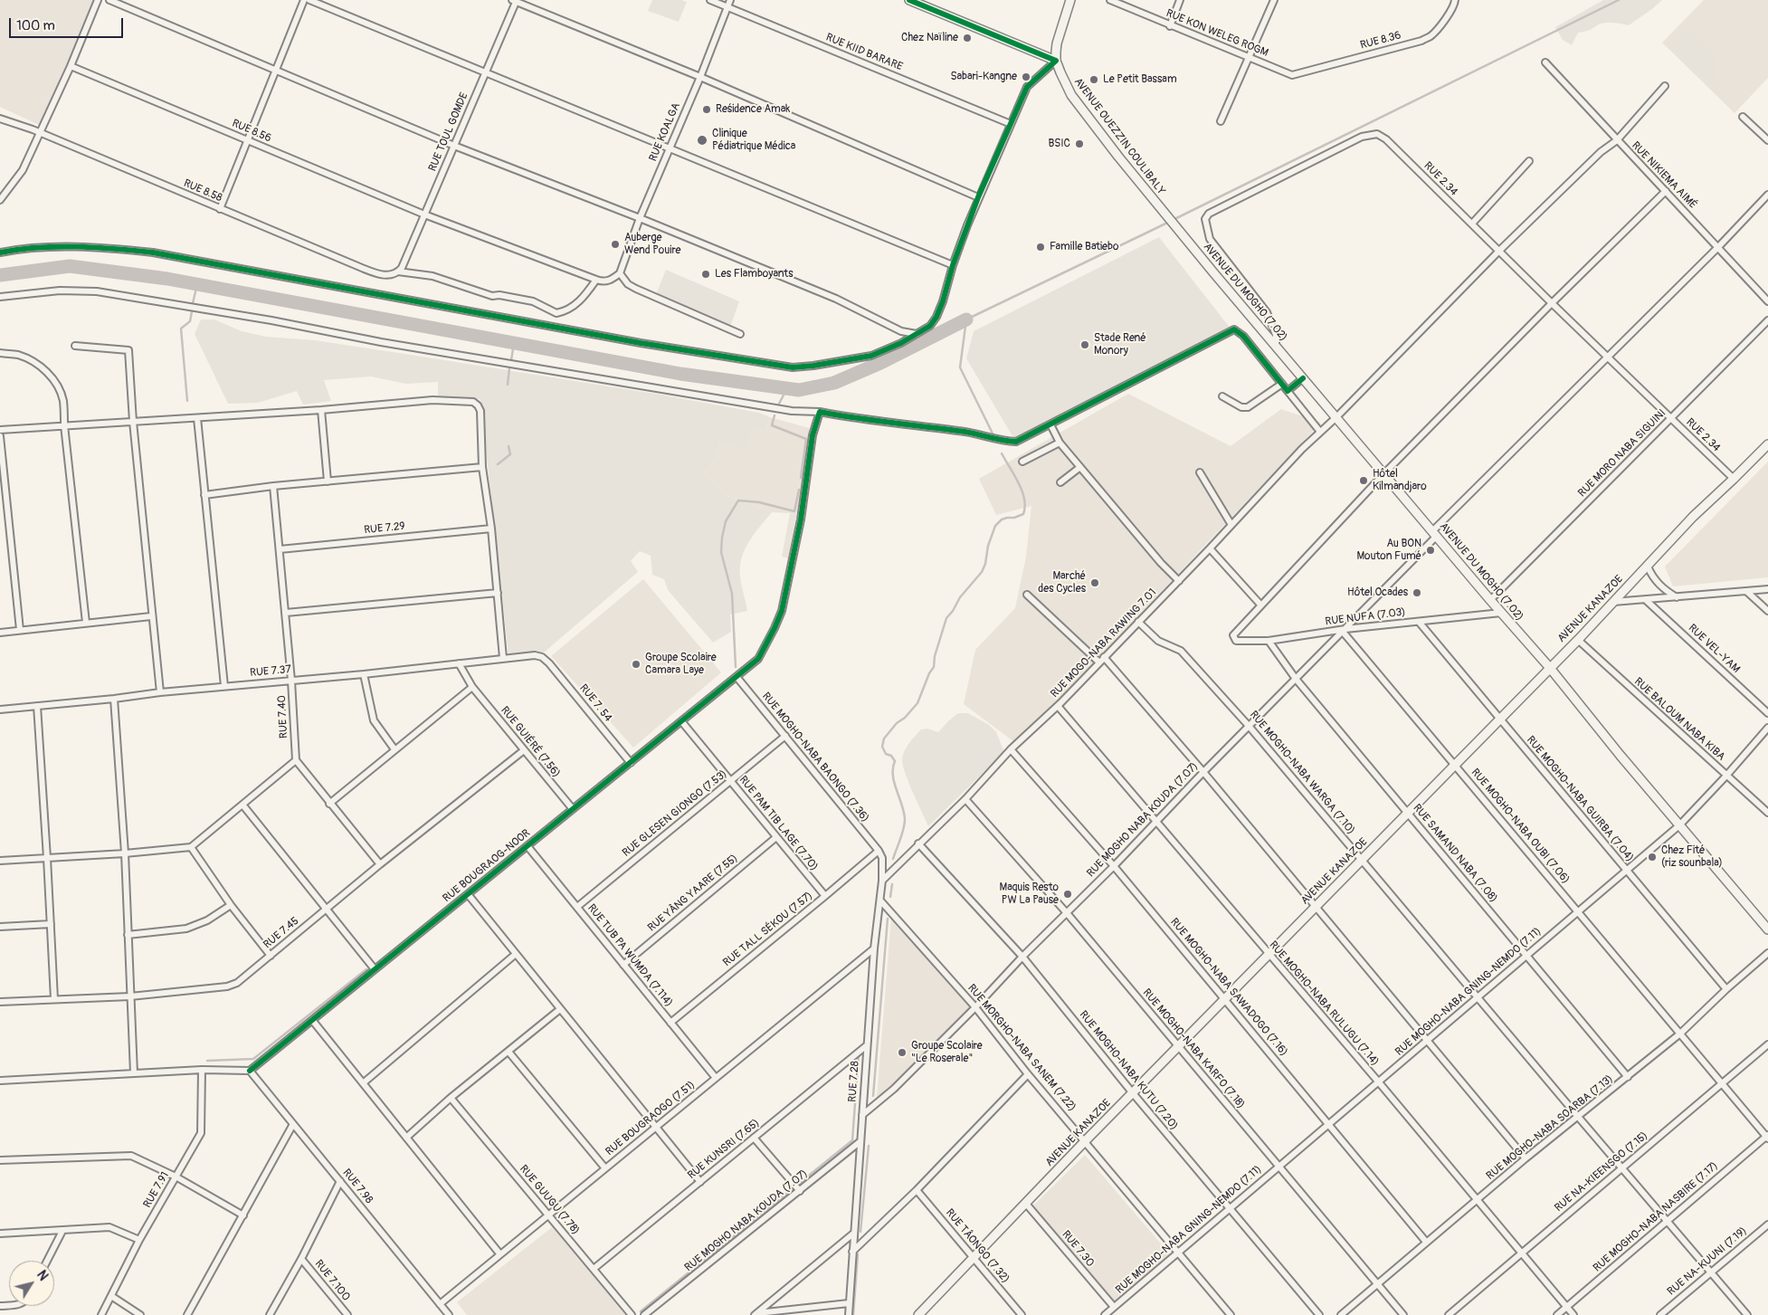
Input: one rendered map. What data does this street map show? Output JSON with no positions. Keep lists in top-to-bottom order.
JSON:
{
  "streets": {
    "street": [
      "RUE KON WELEG ROGM",
      "RUE 8.36",
      "RUE KIID BARARE",
      "RUE 8.56",
      "RUE TOUL GOMDE",
      "RUE KOALGA",
      "AVENUE OUEZZIN COULIBALY",
      "RUE NIKIEMA AIMÉ",
      "RUE 2.34",
      "RUE 8.58",
      "AVENUE DU MOGHO (7.02)",
      "RUE MORO NABA SIGUINI",
      "RUE 7.29",
      "AVENUE KANAZOE",
      "RUE NUFA (7.03)",
      "RUE MOGO-NABA RAWING 7.01",
      "RUE VEL-YAM",
      "RUE 7.37",
      "RUE 7. 54",
      "RUE 7.40",
      "RUE BALOUM NABA KIBA",
      "RUE GUIÉRÉ (7.56)",
      "RUE MOGHO-NABA BAONGO (7.36)",
      "RUE MOGHO-NABA WARGA (7.10)",
      "RUE MOGHO-NABA GUIRBA (7.04)",
      "RUE GLESEN GIONGO (7.53)",
      "RUE MOGHO NABA KOUDA (7.07)",
      "RUE PAM TIB LAGE (7.70)",
      "RUE MOGHO-NABA OUBI (7.06)",
      "RUE SAMAND NABA (7.08)",
      "RUE BOUGRAOG-NOOR",
      "RUE YÂNG YAARE (7.55)",
      "RUE TALL SÉKOU (7.57)",
      "RUE 7.45",
      "RUE TUB PA WUMDA (7.114)",
      "RUE MOGHO-NABA SAWADOGO (7.16)",
      "RUE MOGHO-NABA GNING-NEMDO (7.11)",
      "RUE MOGHO-NABA RULUGU (7.14)",
      "RUE MORGHO-NABA SANEM (7.22)",
      "RUE MOGHO-NABA KARFO (7.18)",
      "RUE MOGHO-NABA KUTU (7.20)",
      "RUE 7.28",
      "RUE BOUGRAOGO (7.51)",
      "RUE MOGHO-NABA SOARBA (7.13)",
      "RUE KUNSRI (7.65)",
      "RUE NA-KIEENSGO (7.15)",
      "RUE 7.98",
      "RUE 7.91",
      "RUE GUUGU (7.78)",
      "RUE MOGHO-NABA NASBIRE (7.17)",
      "RUE TÂONGO (7.32)",
      "RUE 7.30",
      "RUE NA-KUUNI (7.19)",
      "RUE 7.100"
    ]
  },
  "crossings": [
    ["RUE KON WELEG ROGM", "RUE 8.36"],
    ["RUE KIID BARARE", "RUE KOALGA"],
    ["RUE 8.56", "RUE TOUL GOMDE"],
    ["RUE 8.56", "RUE 8.58"],
    ["RUE TOUL GOMDE", "RUE 8.58"],
    ["AVENUE OUEZZIN COULIBALY", "AVENUE DU MOGHO (7.02)"],
    ["RUE NIKIEMA AIMÉ", "RUE MOGO-NABA RAWING 7.01"],
    ["RUE NIKIEMA AIMÉ", "RUE MOGHO NABA KOUDA (7.07)"],
    ["RUE 2.34", "AVENUE DU MOGHO (7.02)"],
    ["RUE 2.34", "RUE MORO NABA SIGUINI"],
    ["RUE 2.34", "AVENUE KANAZOE"],
    ["RUE 2.34", "RUE MOGO-NABA RAWING 7.01"],
    ["RUE 2.34", "RUE MOGHO NABA KOUDA (7.07)"],
    ["AVENUE DU MOGHO (7.02)", "RUE MORO NABA SIGUINI"],
    ["AVENUE DU MOGHO (7.02)", "AVENUE KANAZOE"],
    ["AVENUE DU MOGHO (7.02)", "RUE NUFA (7.03)"],
    ["AVENUE DU MOGHO (7.02)", "RUE MOGO-NABA RAWING 7.01"],
    ["AVENUE DU MOGHO (7.02)", "RUE MOGHO NABA KOUDA (7.07)"],
    ["AVENUE DU MOGHO (7.02)", "RUE MOGHO-NABA GNING-NEMDO (7.11)"],
    ["RUE 7.29", "RUE 7.40"],
    ["AVENUE KANAZOE", "RUE BALOUM NABA KIBA"],
    ["AVENUE KANAZOE", "RUE MOGHO-NABA WARGA (7.10)"],
    ["AVENUE KANAZOE", "RUE MOGHO-NABA GUIRBA (7.04)"],
    ["AVENUE KANAZOE", "RUE MOGHO-NABA OUBI (7.06)"],
    ["AVENUE KANAZOE", "RUE SAMAND NABA (7.08)"],
    ["AVENUE KANAZOE", "RUE MOGHO-NABA SAWADOGO (7.16)"],
    ["AVENUE KANAZOE", "RUE MOGHO-NABA RULUGU (7.14)"],
    ["AVENUE KANAZOE", "RUE MORGHO-NABA SANEM (7.22)"],
    ["AVENUE KANAZOE", "RUE MOGHO-NABA KARFO (7.18)"],
    ["AVENUE KANAZOE", "RUE MOGHO-NABA KUTU (7.20)"],
    ["AVENUE KANAZOE", "RUE TÂONGO (7.32)"],
    ["AVENUE KANAZOE", "RUE 7.30"],
    ["RUE NUFA (7.03)", "RUE MOGHO-NABA GUIRBA (7.04)"],
    ["RUE NUFA (7.03)", "RUE MOGHO NABA KOUDA (7.07)"],
    ["RUE NUFA (7.03)", "RUE MOGHO-NABA OUBI (7.06)"],
    ["RUE NUFA (7.03)", "RUE SAMAND NABA (7.08)"],
    ["RUE MOGO-NABA RAWING 7.01", "RUE MOGHO-NABA WARGA (7.10)"],
    ["RUE MOGO-NABA RAWING 7.01", "RUE MOGHO-NABA SAWADOGO (7.16)"],
    ["RUE MOGO-NABA RAWING 7.01", "RUE MOGHO-NABA RULUGU (7.14)"],
    ["RUE MOGO-NABA RAWING 7.01", "RUE MOGHO-NABA KARFO (7.18)"],
    ["RUE MOGO-NABA RAWING 7.01", "RUE MOGHO-NABA KUTU (7.20)"],
    ["RUE MOGO-NABA RAWING 7.01", "RUE 7.28"],
    ["RUE 7.37", "RUE 7. 54"],
    ["RUE 7.37", "RUE 7.40"],
    ["RUE 7.37", "RUE GUIÉRÉ (7.56)"],
    ["RUE 7. 54", "RUE BOUGRAOG-NOOR"],
    ["RUE BALOUM NABA KIBA", "RUE MOGHO-NABA GNING-NEMDO (7.11)"],
    ["RUE GUIÉRÉ (7.56)", "RUE BOUGRAOG-NOOR"],
    ["RUE GUIÉRÉ (7.56)", "RUE 7.45"],
    ["RUE MOGHO-NABA BAONGO (7.36)", "RUE GLESEN GIONGO (7.53)"],
    ["RUE MOGHO-NABA BAONGO (7.36)", "RUE BOUGRAOG-NOOR"],
    ["RUE MOGHO-NABA BAONGO (7.36)", "RUE TALL SÉKOU (7.57)"],
    ["RUE MOGHO-NABA BAONGO (7.36)", "RUE 7.28"],
    ["RUE MOGHO-NABA WARGA (7.10)", "RUE MOGHO NABA KOUDA (7.07)"],
    ["RUE MOGHO-NABA WARGA (7.10)", "RUE MOGHO-NABA GNING-NEMDO (7.11)"],
    ["RUE MOGHO-NABA WARGA (7.10)", "RUE MOGHO-NABA SOARBA (7.13)"],
    ["RUE MOGHO-NABA WARGA (7.10)", "RUE NA-KIEENSGO (7.15)"],
    ["RUE MOGHO-NABA WARGA (7.10)", "RUE MOGHO-NABA NASBIRE (7.17)"],
    ["RUE MOGHO-NABA WARGA (7.10)", "RUE NA-KUUNI (7.19)"],
    ["RUE MOGHO-NABA GUIRBA (7.04)", "RUE MOGHO-NABA GNING-NEMDO (7.11)"],
    ["RUE MOGHO-NABA GUIRBA (7.04)", "RUE MOGHO-NABA SOARBA (7.13)"],
    ["RUE GLESEN GIONGO (7.53)", "RUE PAM TIB LAGE (7.70)"],
    ["RUE GLESEN GIONGO (7.53)", "RUE TUB PA WUMDA (7.114)"],
    ["RUE MOGHO NABA KOUDA (7.07)", "RUE MOGHO-NABA OUBI (7.06)"],
    ["RUE MOGHO NABA KOUDA (7.07)", "RUE SAMAND NABA (7.08)"],
    ["RUE MOGHO NABA KOUDA (7.07)", "RUE MOGHO-NABA SAWADOGO (7.16)"],
    ["RUE MOGHO NABA KOUDA (7.07)", "RUE MOGHO-NABA RULUGU (7.14)"],
    ["RUE MOGHO NABA KOUDA (7.07)", "RUE MORGHO-NABA SANEM (7.22)"],
    ["RUE MOGHO NABA KOUDA (7.07)", "RUE MOGHO-NABA KARFO (7.18)"],
    ["RUE MOGHO NABA KOUDA (7.07)", "RUE MOGHO-NABA KUTU (7.20)"],
    ["RUE MOGHO NABA KOUDA (7.07)", "RUE 7.28"],
    ["RUE PAM TIB LAGE (7.70)", "RUE BOUGRAOG-NOOR"],
    ["RUE PAM TIB LAGE (7.70)", "RUE YÂNG YAARE (7.55)"],
    ["RUE PAM TIB LAGE (7.70)", "RUE TALL SÉKOU (7.57)"],
    ["RUE MOGHO-NABA OUBI (7.06)", "RUE MOGHO-NABA GNING-NEMDO (7.11)"],
    ["RUE MOGHO-NABA OUBI (7.06)", "RUE MOGHO-NABA SOARBA (7.13)"],
    ["RUE MOGHO-NABA OUBI (7.06)", "RUE NA-KIEENSGO (7.15)"],
    ["RUE MOGHO-NABA OUBI (7.06)", "RUE MOGHO-NABA NASBIRE (7.17)"],
    ["RUE SAMAND NABA (7.08)", "RUE MOGHO-NABA GNING-NEMDO (7.11)"],
    ["RUE SAMAND NABA (7.08)", "RUE MOGHO-NABA SOARBA (7.13)"],
    ["RUE BOUGRAOG-NOOR", "RUE TUB PA WUMDA (7.114)"],
    ["RUE BOUGRAOG-NOOR", "RUE 7.98"],
    ["RUE YÂNG YAARE (7.55)", "RUE TUB PA WUMDA (7.114)"],
    ["RUE TALL SÉKOU (7.57)", "RUE TUB PA WUMDA (7.114)"],
    ["RUE TALL SÉKOU (7.57)", "RUE 7.28"],
    ["RUE TUB PA WUMDA (7.114)", "RUE BOUGRAOGO (7.51)"],
    ["RUE MOGHO-NABA SAWADOGO (7.16)", "RUE MOGHO-NABA GNING-NEMDO (7.11)"],
    ["RUE MOGHO-NABA SAWADOGO (7.16)", "RUE MOGHO-NABA SOARBA (7.13)"],
    ["RUE MOGHO-NABA GNING-NEMDO (7.11)", "RUE MOGHO-NABA RULUGU (7.14)"],
    ["RUE MOGHO-NABA GNING-NEMDO (7.11)", "RUE MORGHO-NABA SANEM (7.22)"],
    ["RUE MOGHO-NABA GNING-NEMDO (7.11)", "RUE MOGHO-NABA KARFO (7.18)"],
    ["RUE MOGHO-NABA GNING-NEMDO (7.11)", "RUE MOGHO-NABA KUTU (7.20)"],
    ["RUE MOGHO-NABA GNING-NEMDO (7.11)", "RUE 7.30"],
    ["RUE MOGHO-NABA RULUGU (7.14)", "RUE MOGHO-NABA SOARBA (7.13)"],
    ["RUE MOGHO-NABA RULUGU (7.14)", "RUE NA-KIEENSGO (7.15)"],
    ["RUE MOGHO-NABA RULUGU (7.14)", "RUE MOGHO-NABA NASBIRE (7.17)"],
    ["RUE MORGHO-NABA SANEM (7.22)", "RUE 7.28"],
    ["RUE MOGHO-NABA KARFO (7.18)", "RUE MOGHO-NABA SOARBA (7.13)"],
    ["RUE 7.28", "RUE BOUGRAOGO (7.51)"],
    ["RUE 7.28", "RUE KUNSRI (7.65)"],
    ["RUE BOUGRAOGO (7.51)", "RUE 7.98"],
    ["RUE BOUGRAOGO (7.51)", "RUE GUUGU (7.78)"],
    ["RUE KUNSRI (7.65)", "RUE GUUGU (7.78)"]
  ],
  "places": [
    "Chez Naïline",
    "Sabari-Kangne",
    "Le Petit Bassam",
    "Reśidence Amak",
    "Clinique Pédiatrique Médica",
    "BSIC",
    "Auberge Wend Pouire",
    "Famille Batiebo",
    "Les Flamboyants",
    "Stade René Monory",
    "Hôtel Kilmandjaro",
    "Au BON Mouton Fumé",
    "Marché des Cycles",
    "Hôtel Ocades",
    "Groupe Scolaire Camara Laye",
    "Chez Fité (riz sounbala)",
    "Maquis Resto PW La Pause",
    "Groupe Scolaire \"Le Roserale\""
  ],
  "scale_bar": "100 m",
  "north": "top right"
}
